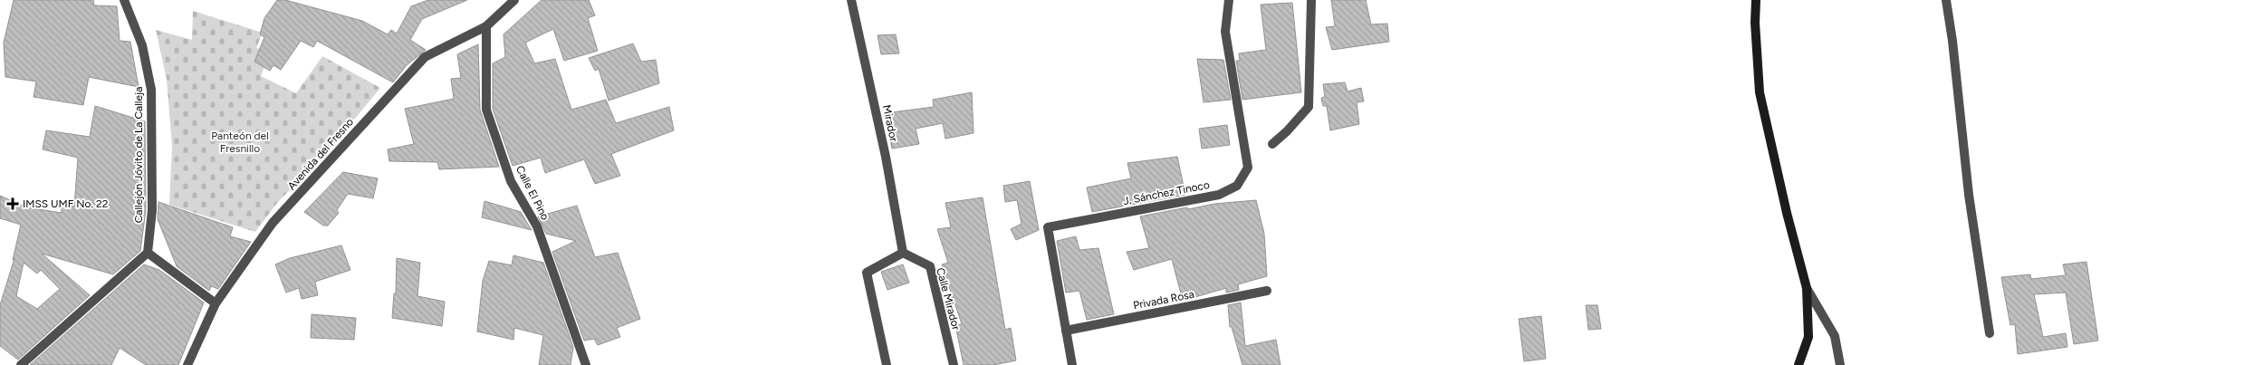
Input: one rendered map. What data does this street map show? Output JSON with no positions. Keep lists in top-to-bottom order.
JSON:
{
  "streets": {
    "street": [
      "Mirador",
      "Avenida del Fresno",
      "Callejón Jóvito de La Calleja",
      "Calle El Pino",
      "J. Sánchez Tinoco",
      "Calle Mirador",
      "Privada Rosa"
    ]
  },
  "crossings": [
    ["Mirador", "Calle Mirador"],
    ["Avenida del Fresno", "Calle El Pino"],
    ["J. Sánchez Tinoco", "Privada Rosa"]
  ],
  "parks": ["Panteón del Fresnillo"],
  "places": {
    "health": ["IMSS UMF No. 22"]
  }
}
